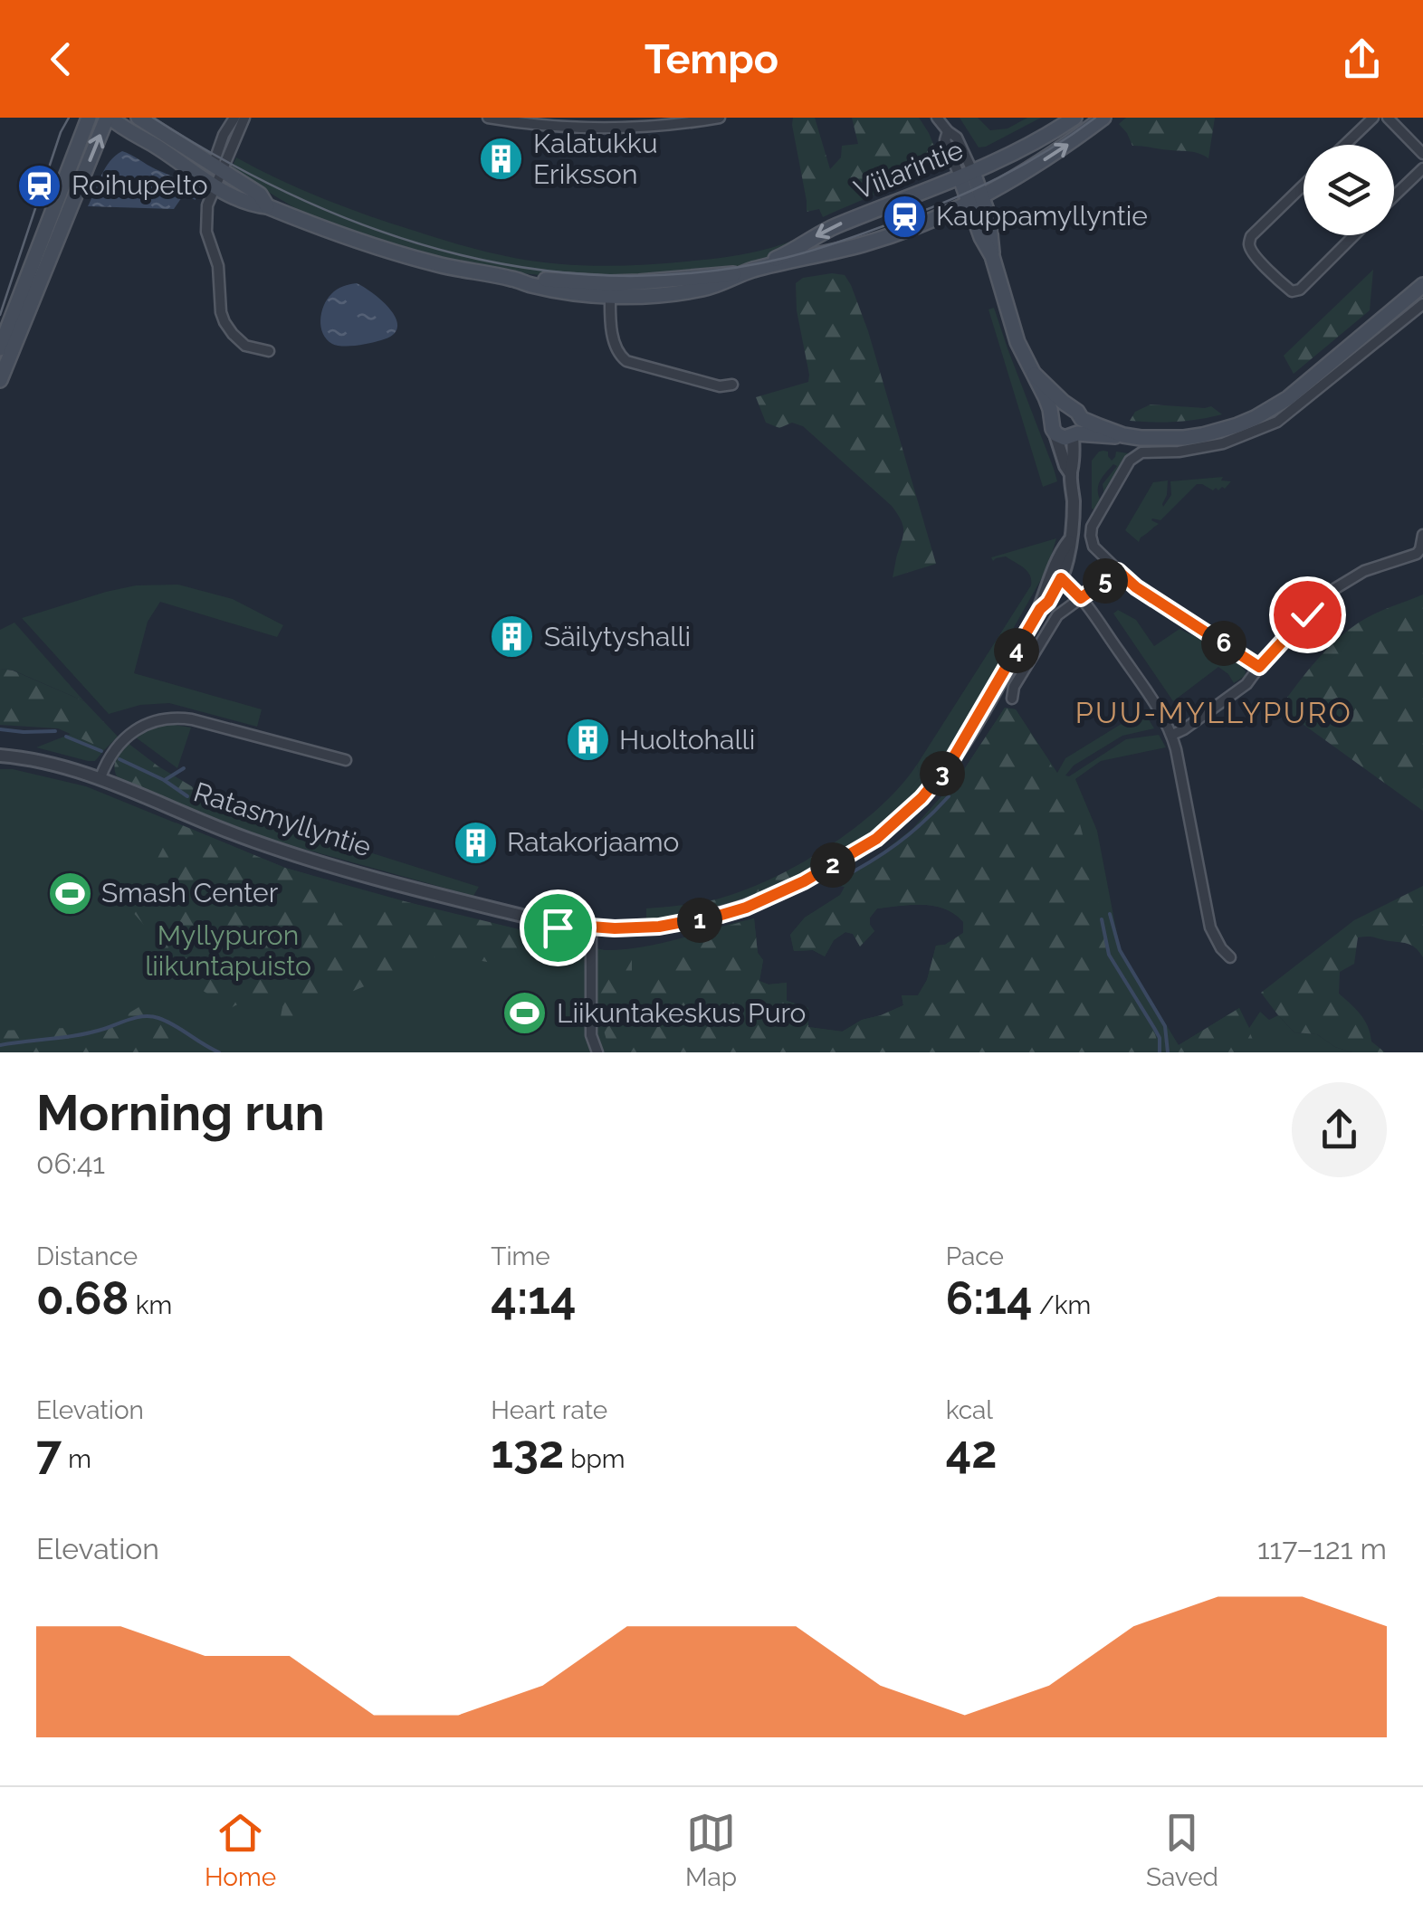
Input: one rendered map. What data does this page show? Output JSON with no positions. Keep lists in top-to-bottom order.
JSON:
{
  "streets": {
    "main road": ["Viilarintie"],
    "street": ["Ratasmyllyntie"]
  },
  "districts": ["PUU-MYLLYPURO"],
  "parks": ["Myllypuron liikuntapuisto"],
  "places": {
    "building": [
      "Kalatukku Eriksson",
      "Säilytyshalli",
      "Huoltohalli",
      "Ratakorjaamo"
    ],
    "station": ["Roihupelto", "Kauppamyllyntie"],
    "sports": ["Smash Center", "Liikuntakeskus Puro"]
  },
  "page": {
    "header": "Tempo",
    "pins": [
      "5",
      "6",
      "4",
      "3",
      "2",
      "1"
    ],
    "heading": ["Morning run", "06:41"],
    "stats": [
      ["Distance", "0.68 km"],
      ["Time", "4:14"],
      ["Pace", "6:14 /km"],
      ["Elevation", "7 m"],
      ["Heart rate", "132 bpm"],
      ["kcal", "42"]
    ],
    "chart": ["Elevation", "117–121 m"],
    "tabs": ["Home", "Map", "Saved"]
  }
}
